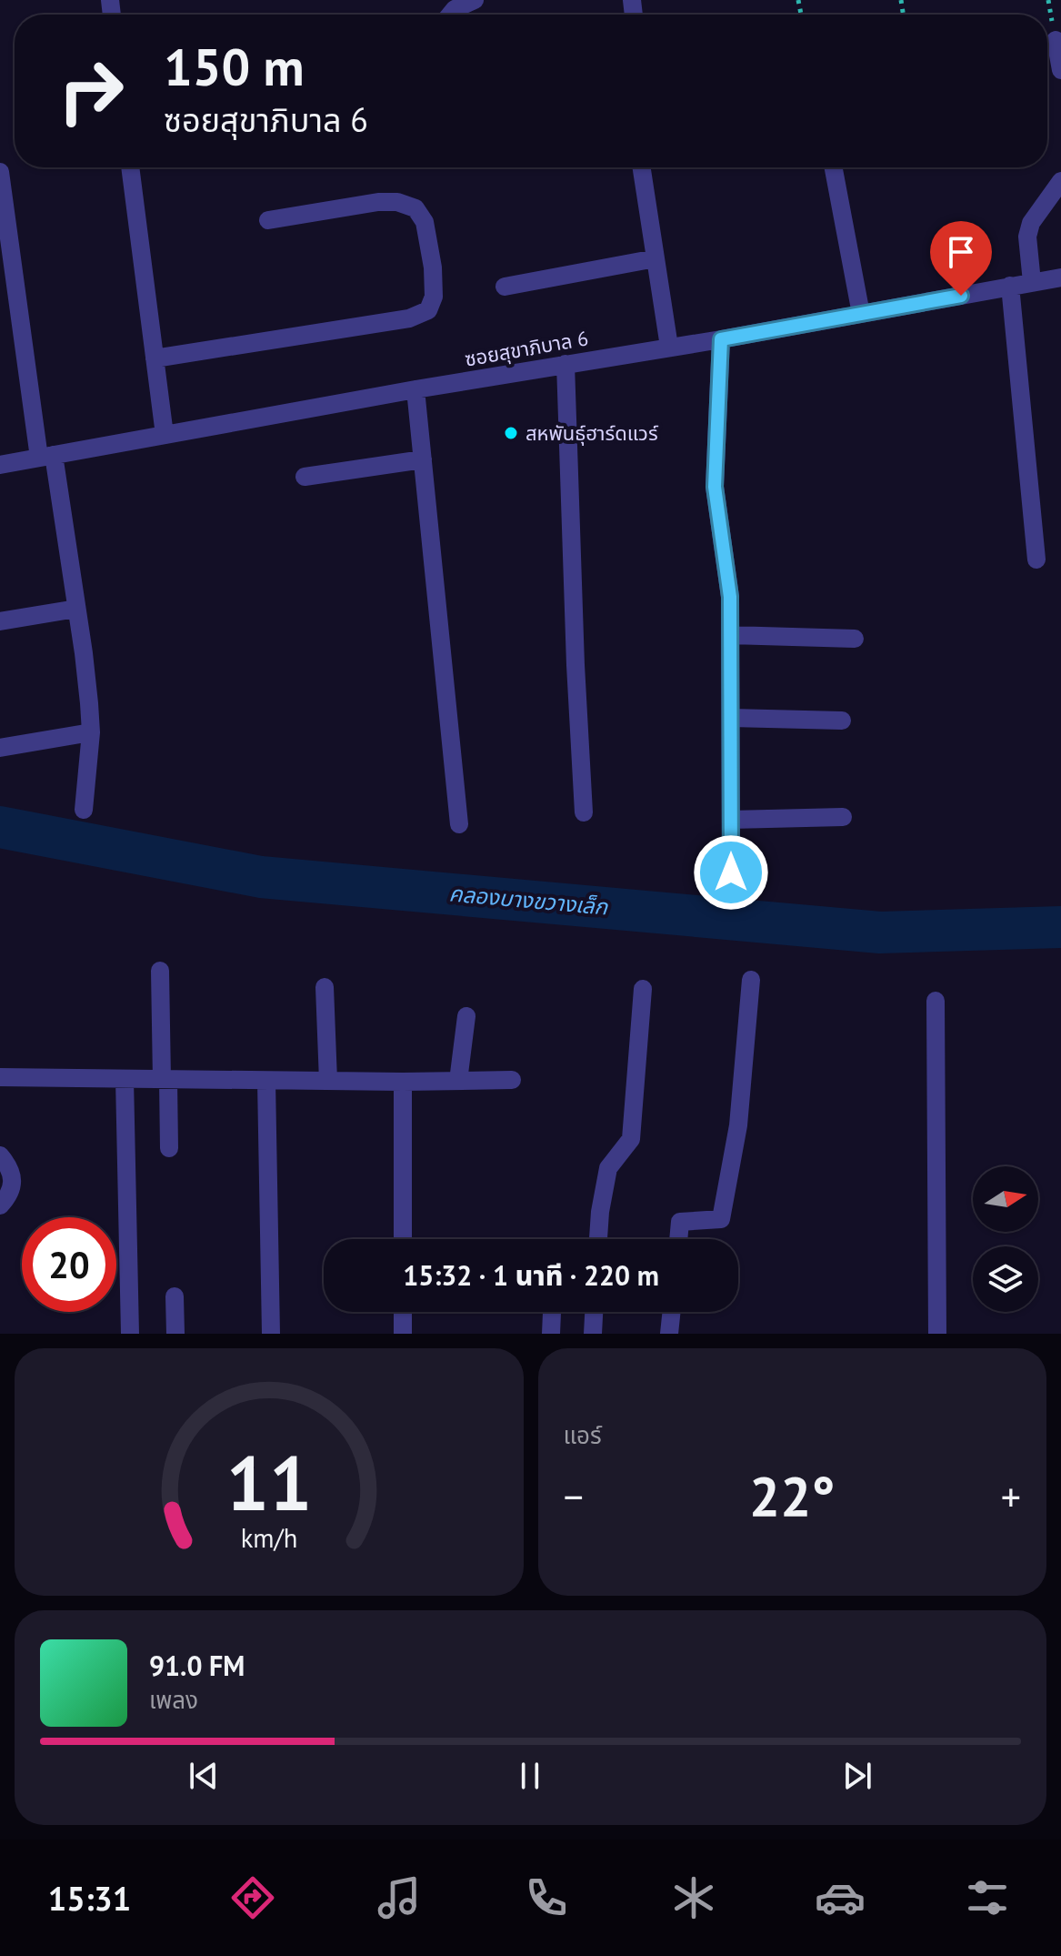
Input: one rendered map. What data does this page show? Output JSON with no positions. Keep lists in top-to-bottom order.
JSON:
{
  "streets": {
    "street": ["ซอยสุขาภิบาล 6"]
  },
  "water": ["คลองบางขวางเล็ก"],
  "places": ["สหพันธุ์ฮาร์ดแวร์"],
  "north": "right",
  "page": {
    "turn": ["150 m", "ซอยสุขาภิบาล 6"],
    "limit": "20",
    "trip": "15:32 · 1 นาที · 220 m",
    "tile": "แอร์",
    "heat": ["−", "22°", "+"],
    "song": ["91.0 FM", "เพลง"],
    "tabs": "15:31",
    "gauge": ["11", "km/h"]
  }
}
